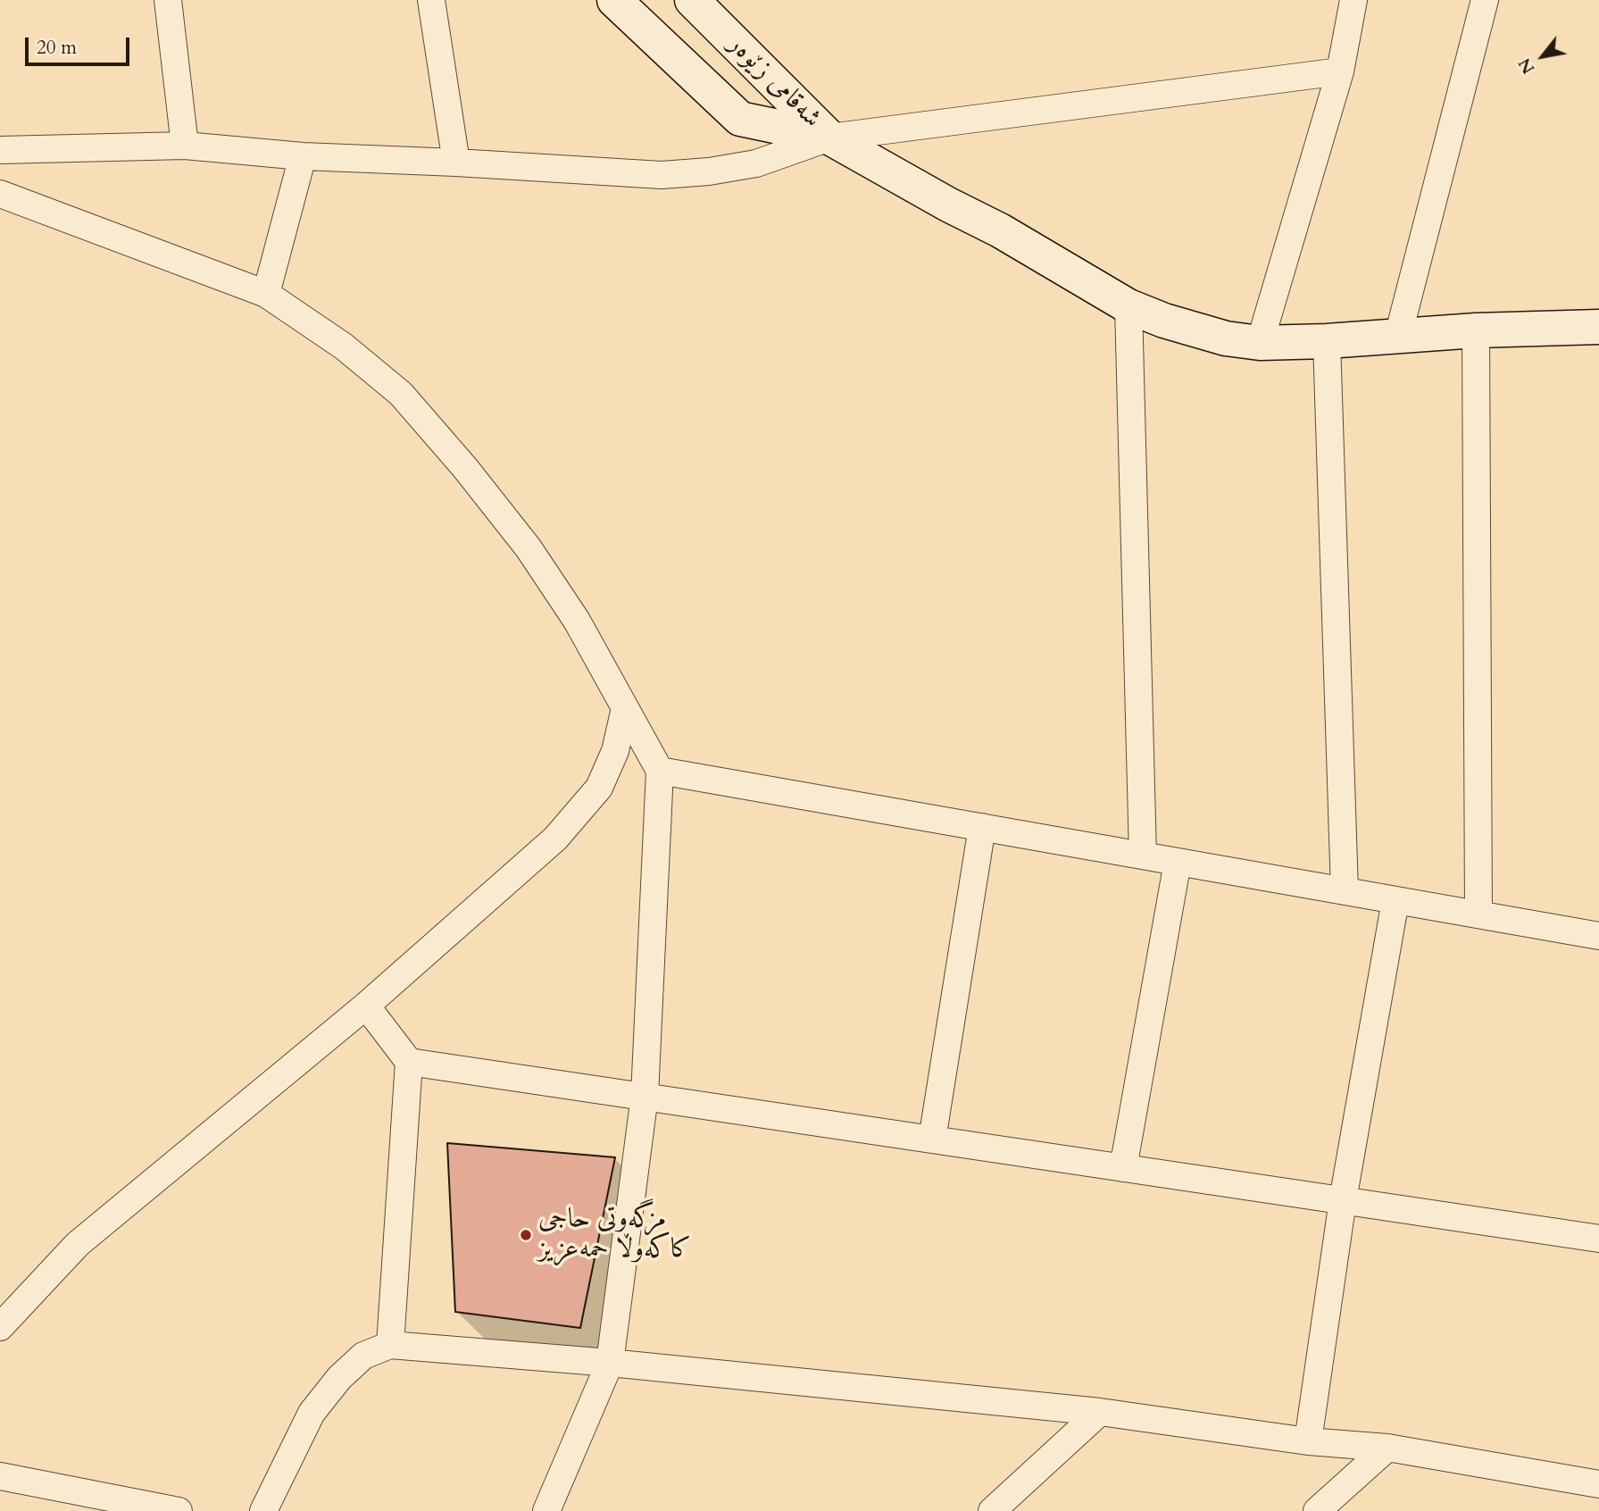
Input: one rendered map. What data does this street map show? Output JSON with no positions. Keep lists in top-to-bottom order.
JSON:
{
  "streets": {
    "street": ["شەقامی زێوەر"]
  },
  "places": ["مزگەوتی حاجی کاکەوڵا حمەعزیز"],
  "scale_bar": "20 m",
  "north": "bottom left"
}
